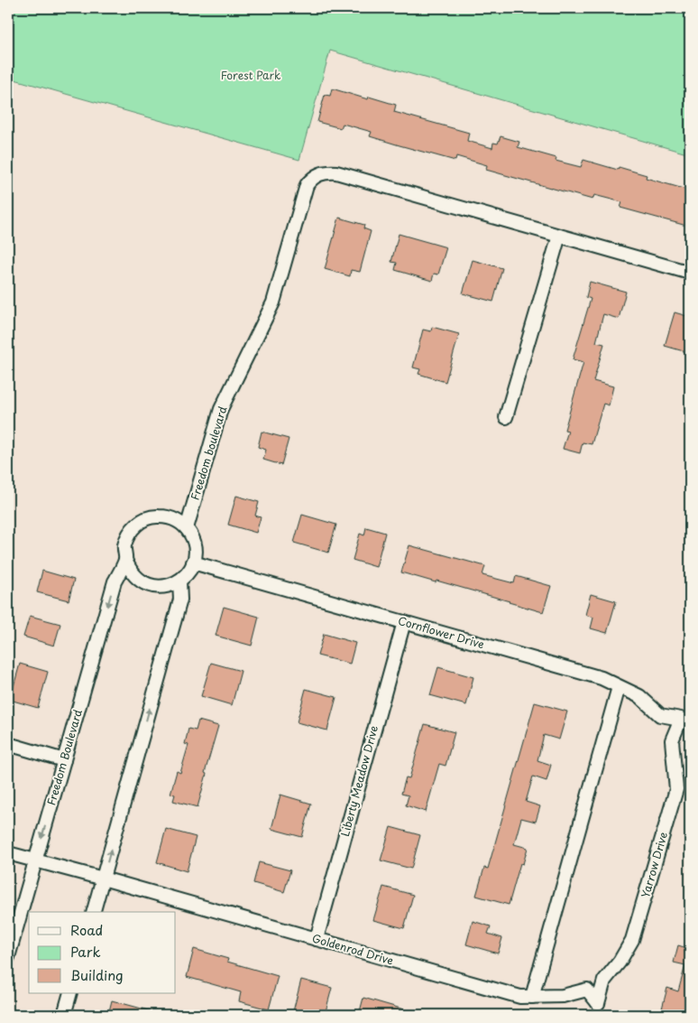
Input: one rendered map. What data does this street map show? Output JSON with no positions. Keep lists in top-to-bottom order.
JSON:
{
  "streets": {
    "street": [
      "Freedom boulevard",
      "Cornflower Drive",
      "Freedom Boulevard",
      "Liberty Meadow Drive",
      "Yarrow Drive",
      "Goldenrod Drive"
    ]
  },
  "crossings": [
    ["Freedom boulevard", "Cornflower Drive"],
    ["Freedom boulevard", "Freedom Boulevard"],
    ["Cornflower Drive", "Freedom Boulevard"],
    ["Cornflower Drive", "Liberty Meadow Drive"],
    ["Cornflower Drive", "Yarrow Drive"],
    ["Freedom Boulevard", "Goldenrod Drive"],
    ["Liberty Meadow Drive", "Goldenrod Drive"],
    ["Yarrow Drive", "Goldenrod Drive"]
  ],
  "parks": ["Forest Park"],
  "legend": ["Road", "Park", "Building"]
}
